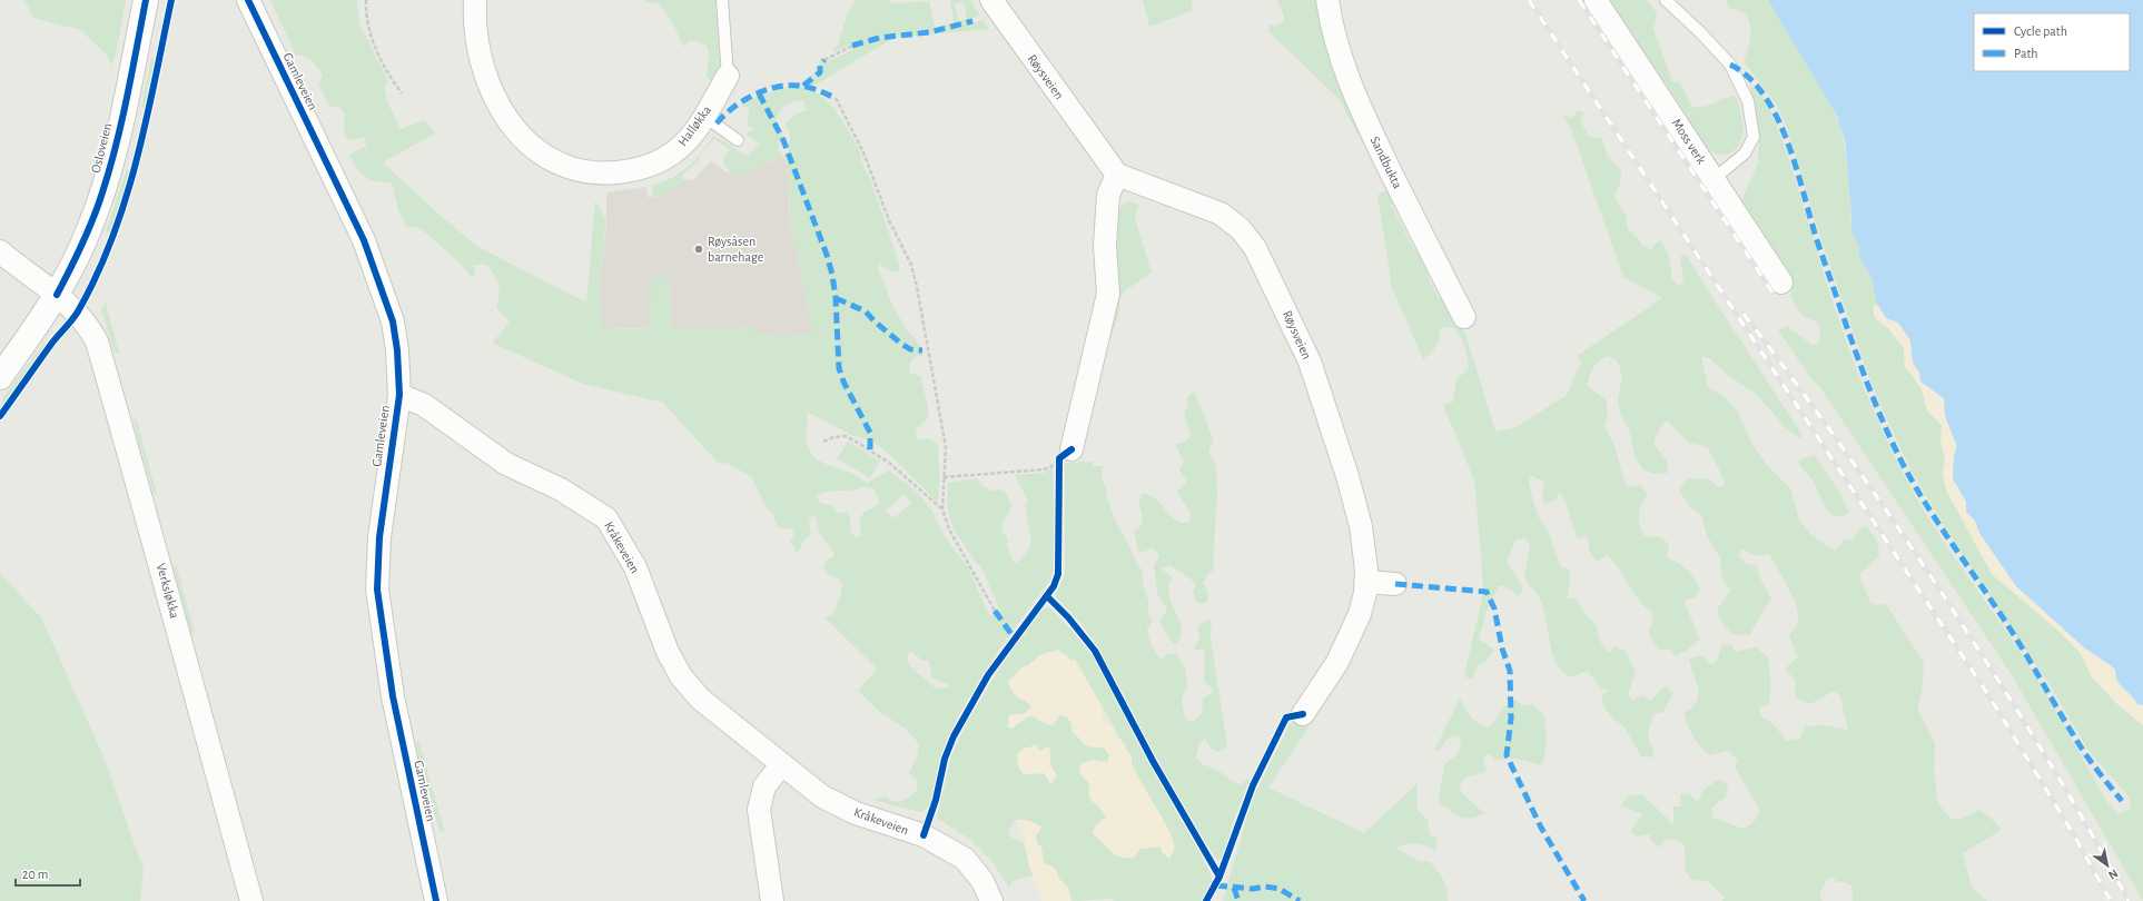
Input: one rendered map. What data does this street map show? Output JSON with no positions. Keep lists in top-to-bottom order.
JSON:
{
  "streets": {
    "street": [
      "Røysveien",
      "Gamleveien",
      "Halløkka",
      "Moss verk",
      "Osloveien",
      "Sandbukta",
      "Kråkeveien",
      "Verksløkka"
    ]
  },
  "crossings": [
    ["Gamleveien", "Kråkeveien"],
    ["Osloveien", "Verksløkka"]
  ],
  "places": ["Røysåsen barnehage"],
  "legend": ["Cycle path", "Path"],
  "scale_bar": "20 m",
  "north": "bottom right"
}
